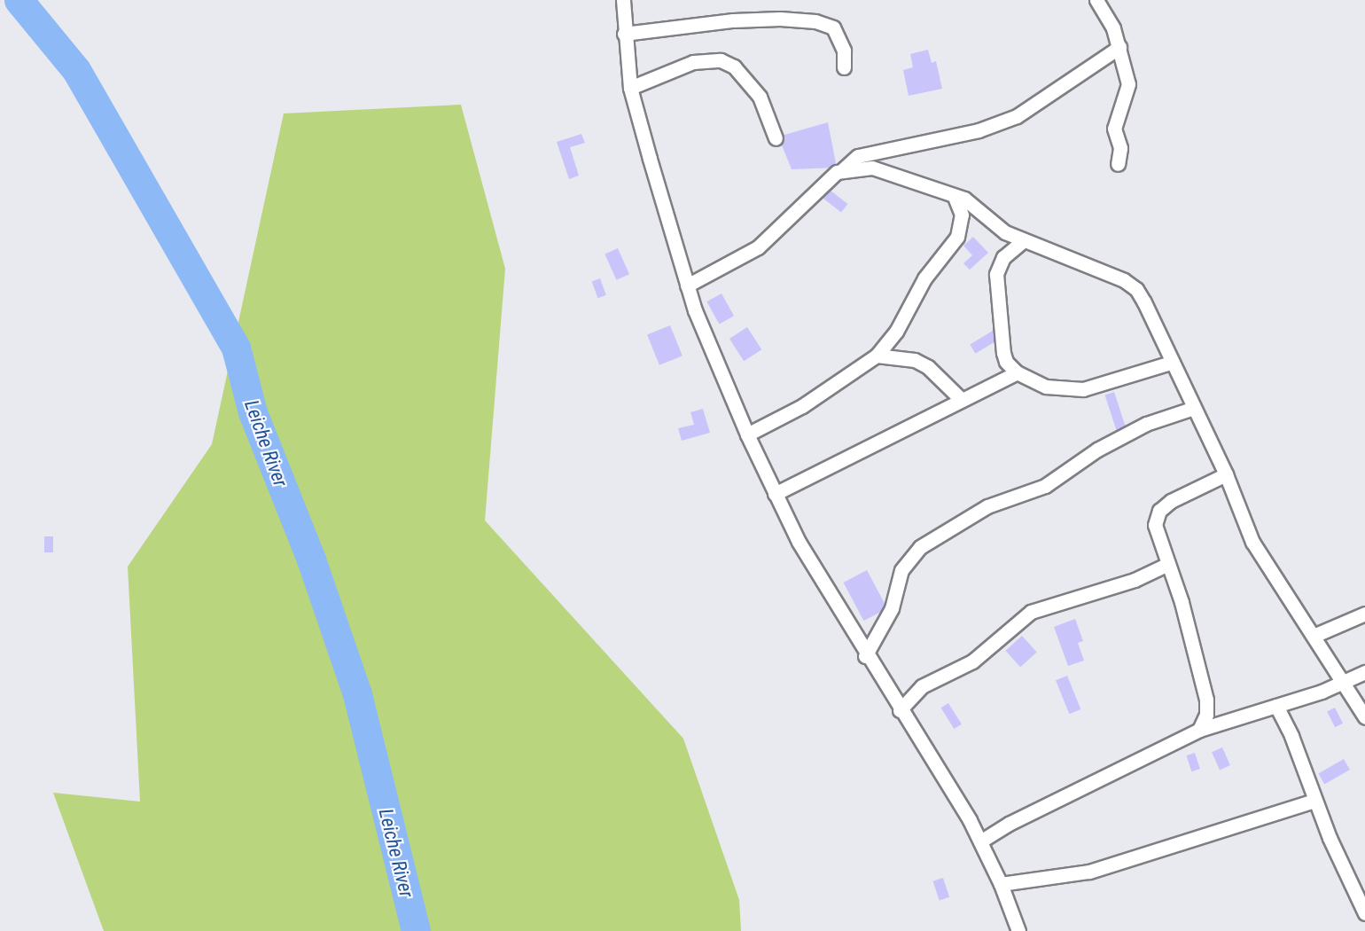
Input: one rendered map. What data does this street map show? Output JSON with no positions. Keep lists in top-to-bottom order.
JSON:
{
  "water": ["Leiche River"]
}
